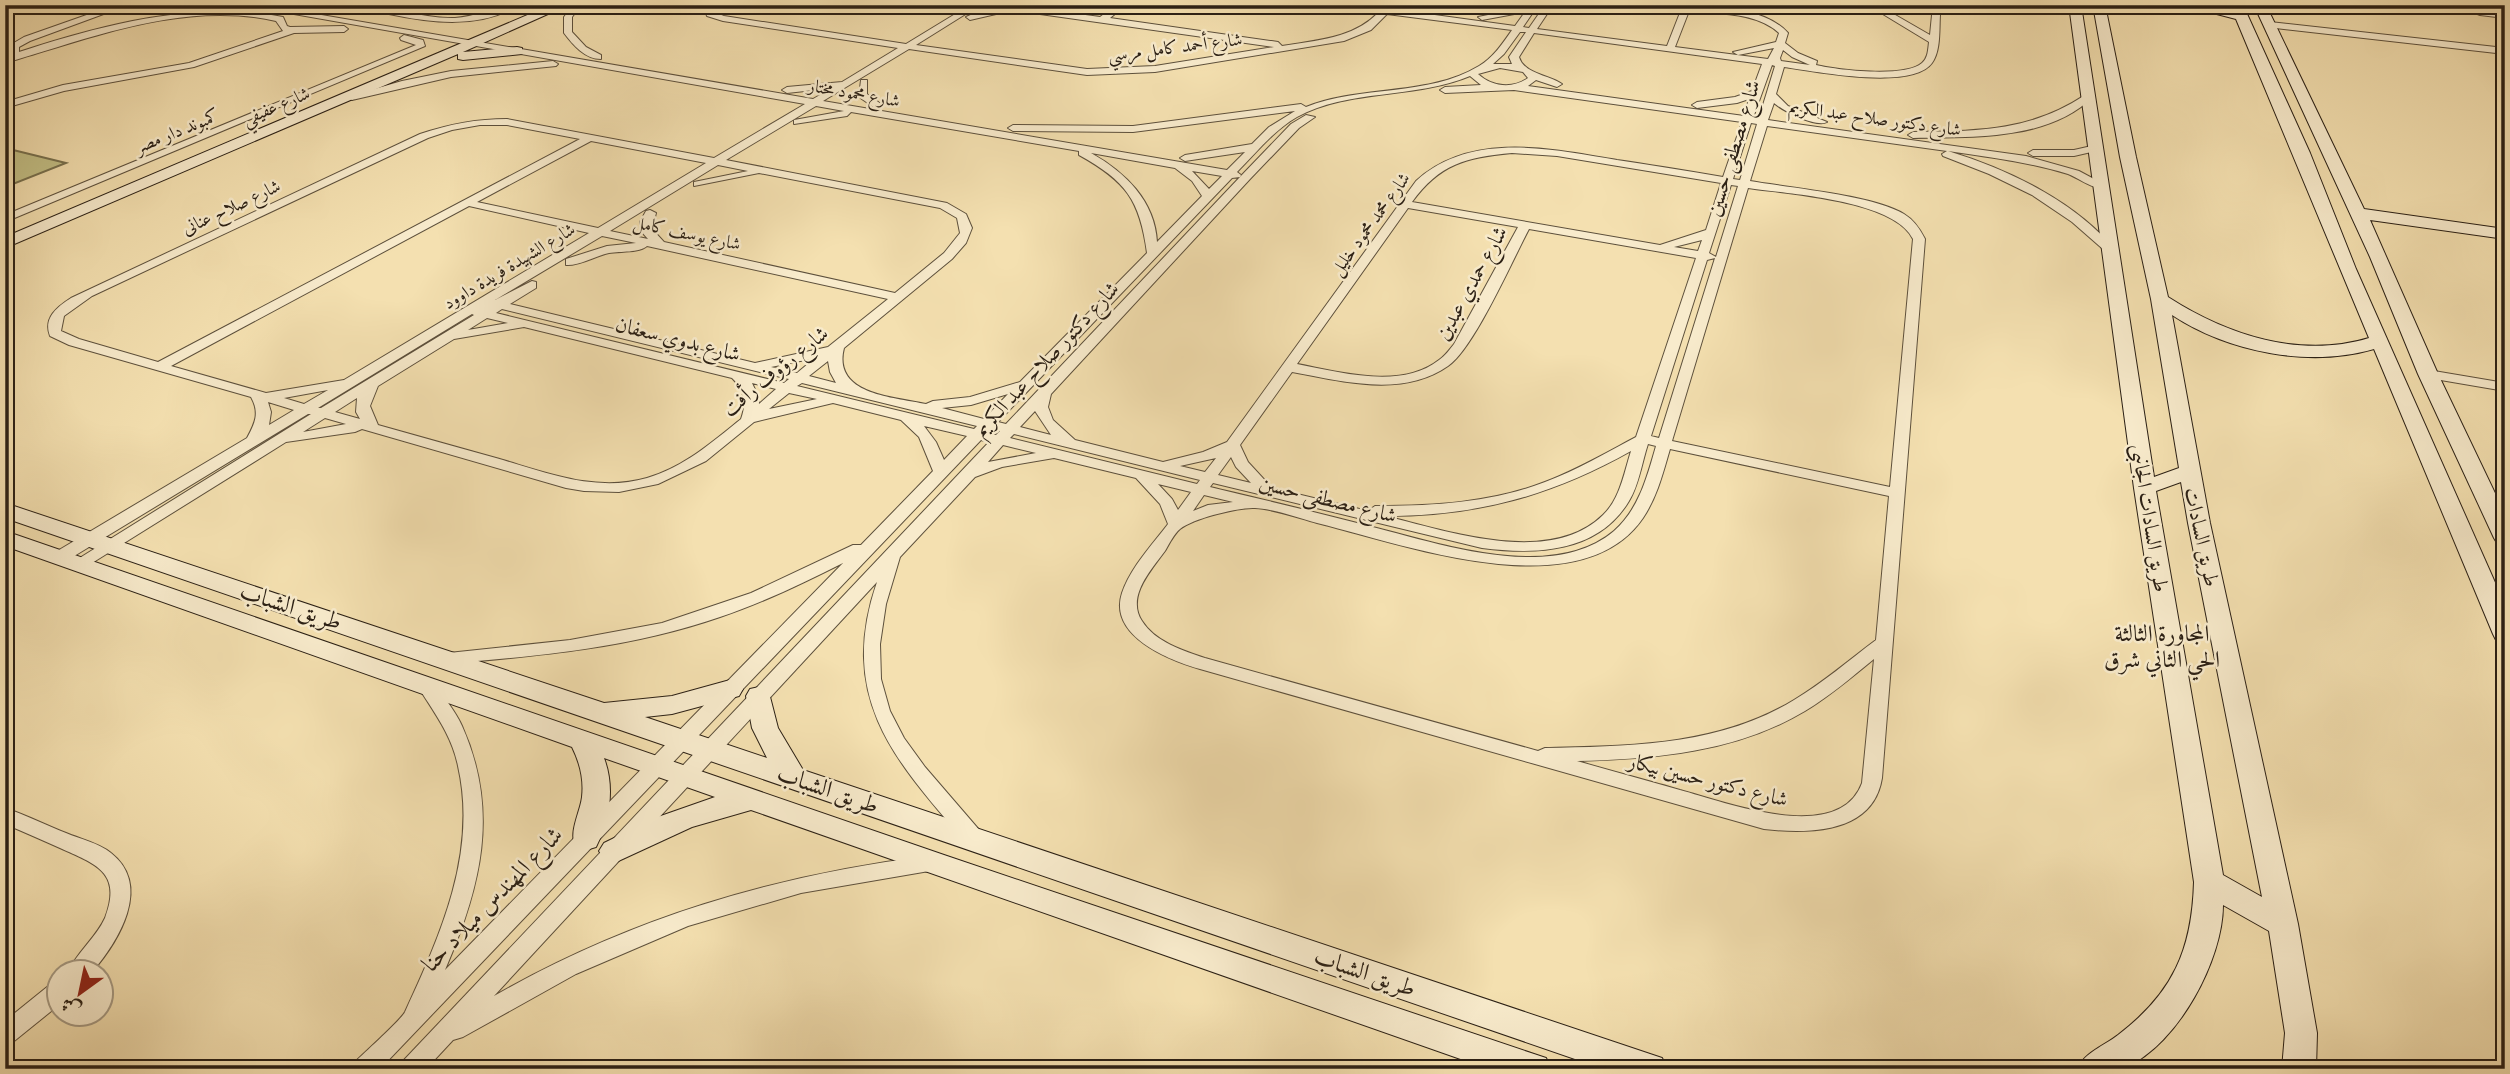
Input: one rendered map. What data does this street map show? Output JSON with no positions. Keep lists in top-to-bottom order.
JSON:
{
  "streets": {
    "main road": [
      "شارع عفيفي",
      "طريق السادات الجانبى",
      "طريق السادات",
      "طريق الشباب"
    ],
    "street": [
      "شارع أحمد كامل مرسي",
      "شارع محمود مختار",
      "شارع دكتور صلاح عبد الكريم",
      "كمبوند دار مصر",
      "شارع مصطفى حسين",
      "شارع صلاح عنانى",
      "شارع محمد محمود خليل",
      "شارع يوسف كامل",
      "شارع الشهيدة فريدة داوود",
      "شارع حمدي عبدين",
      "شارع بدوي سعفان",
      "شارع رؤوف رأفت",
      "شارع دكتور حسين بيكار",
      "شارع المهندس ميلاد حنا"
    ]
  },
  "crossings": [
    ["شارع أحمد كامل مرسي", "شارع الشهيدة فريدة داوود"],
    ["شارع محمود مختار", "شارع عفيفي"],
    ["شارع محمود مختار", "شارع دكتور صلاح عبد الكريم"],
    ["شارع محمود مختار", "شارع الشهيدة فريدة داوود"],
    ["شارع دكتور صلاح عبد الكريم", "شارع مصطفى حسين"],
    ["شارع دكتور صلاح عبد الكريم", "شارع بدوي سعفان"],
    ["شارع دكتور صلاح عبد الكريم", "طريق السادات الجانبى"],
    ["شارع دكتور صلاح عبد الكريم", "طريق الشباب"],
    ["شارع دكتور صلاح عبد الكريم", "شارع المهندس ميلاد حنا"],
    ["شارع مصطفى حسين", "شارع محمد محمود خليل"],
    ["شارع مصطفى حسين", "شارع بدوي سعفان"],
    ["شارع مصطفى حسين", "شارع دكتور حسين بيكار"],
    ["شارع صلاح عنانى", "شارع الشهيدة فريدة داوود"],
    ["شارع صلاح عنانى", "شارع رؤوف رأفت"],
    ["شارع محمد محمود خليل", "شارع حمدي عبدين"],
    ["شارع محمد محمود خليل", "شارع دكتور حسين بيكار"],
    ["شارع يوسف كامل", "شارع الشهيدة فريدة داوود"],
    ["شارع يوسف كامل", "شارع رؤوف رأفت"],
    ["شارع الشهيدة فريدة داوود", "شارع بدوي سعفان"],
    ["شارع الشهيدة فريدة داوود", "شارع رؤوف رأفت"],
    ["شارع الشهيدة فريدة داوود", "طريق الشباب"],
    ["شارع بدوي سعفان", "شارع رؤوف رأفت"],
    ["طريق السادات الجانبى", "طريق السادات"],
    ["طريق الشباب", "شارع المهندس ميلاد حنا"]
  ],
  "districts": ["المجاورة الثالثة الحي الثاني شرق"],
  "north": "bottom left"
}
